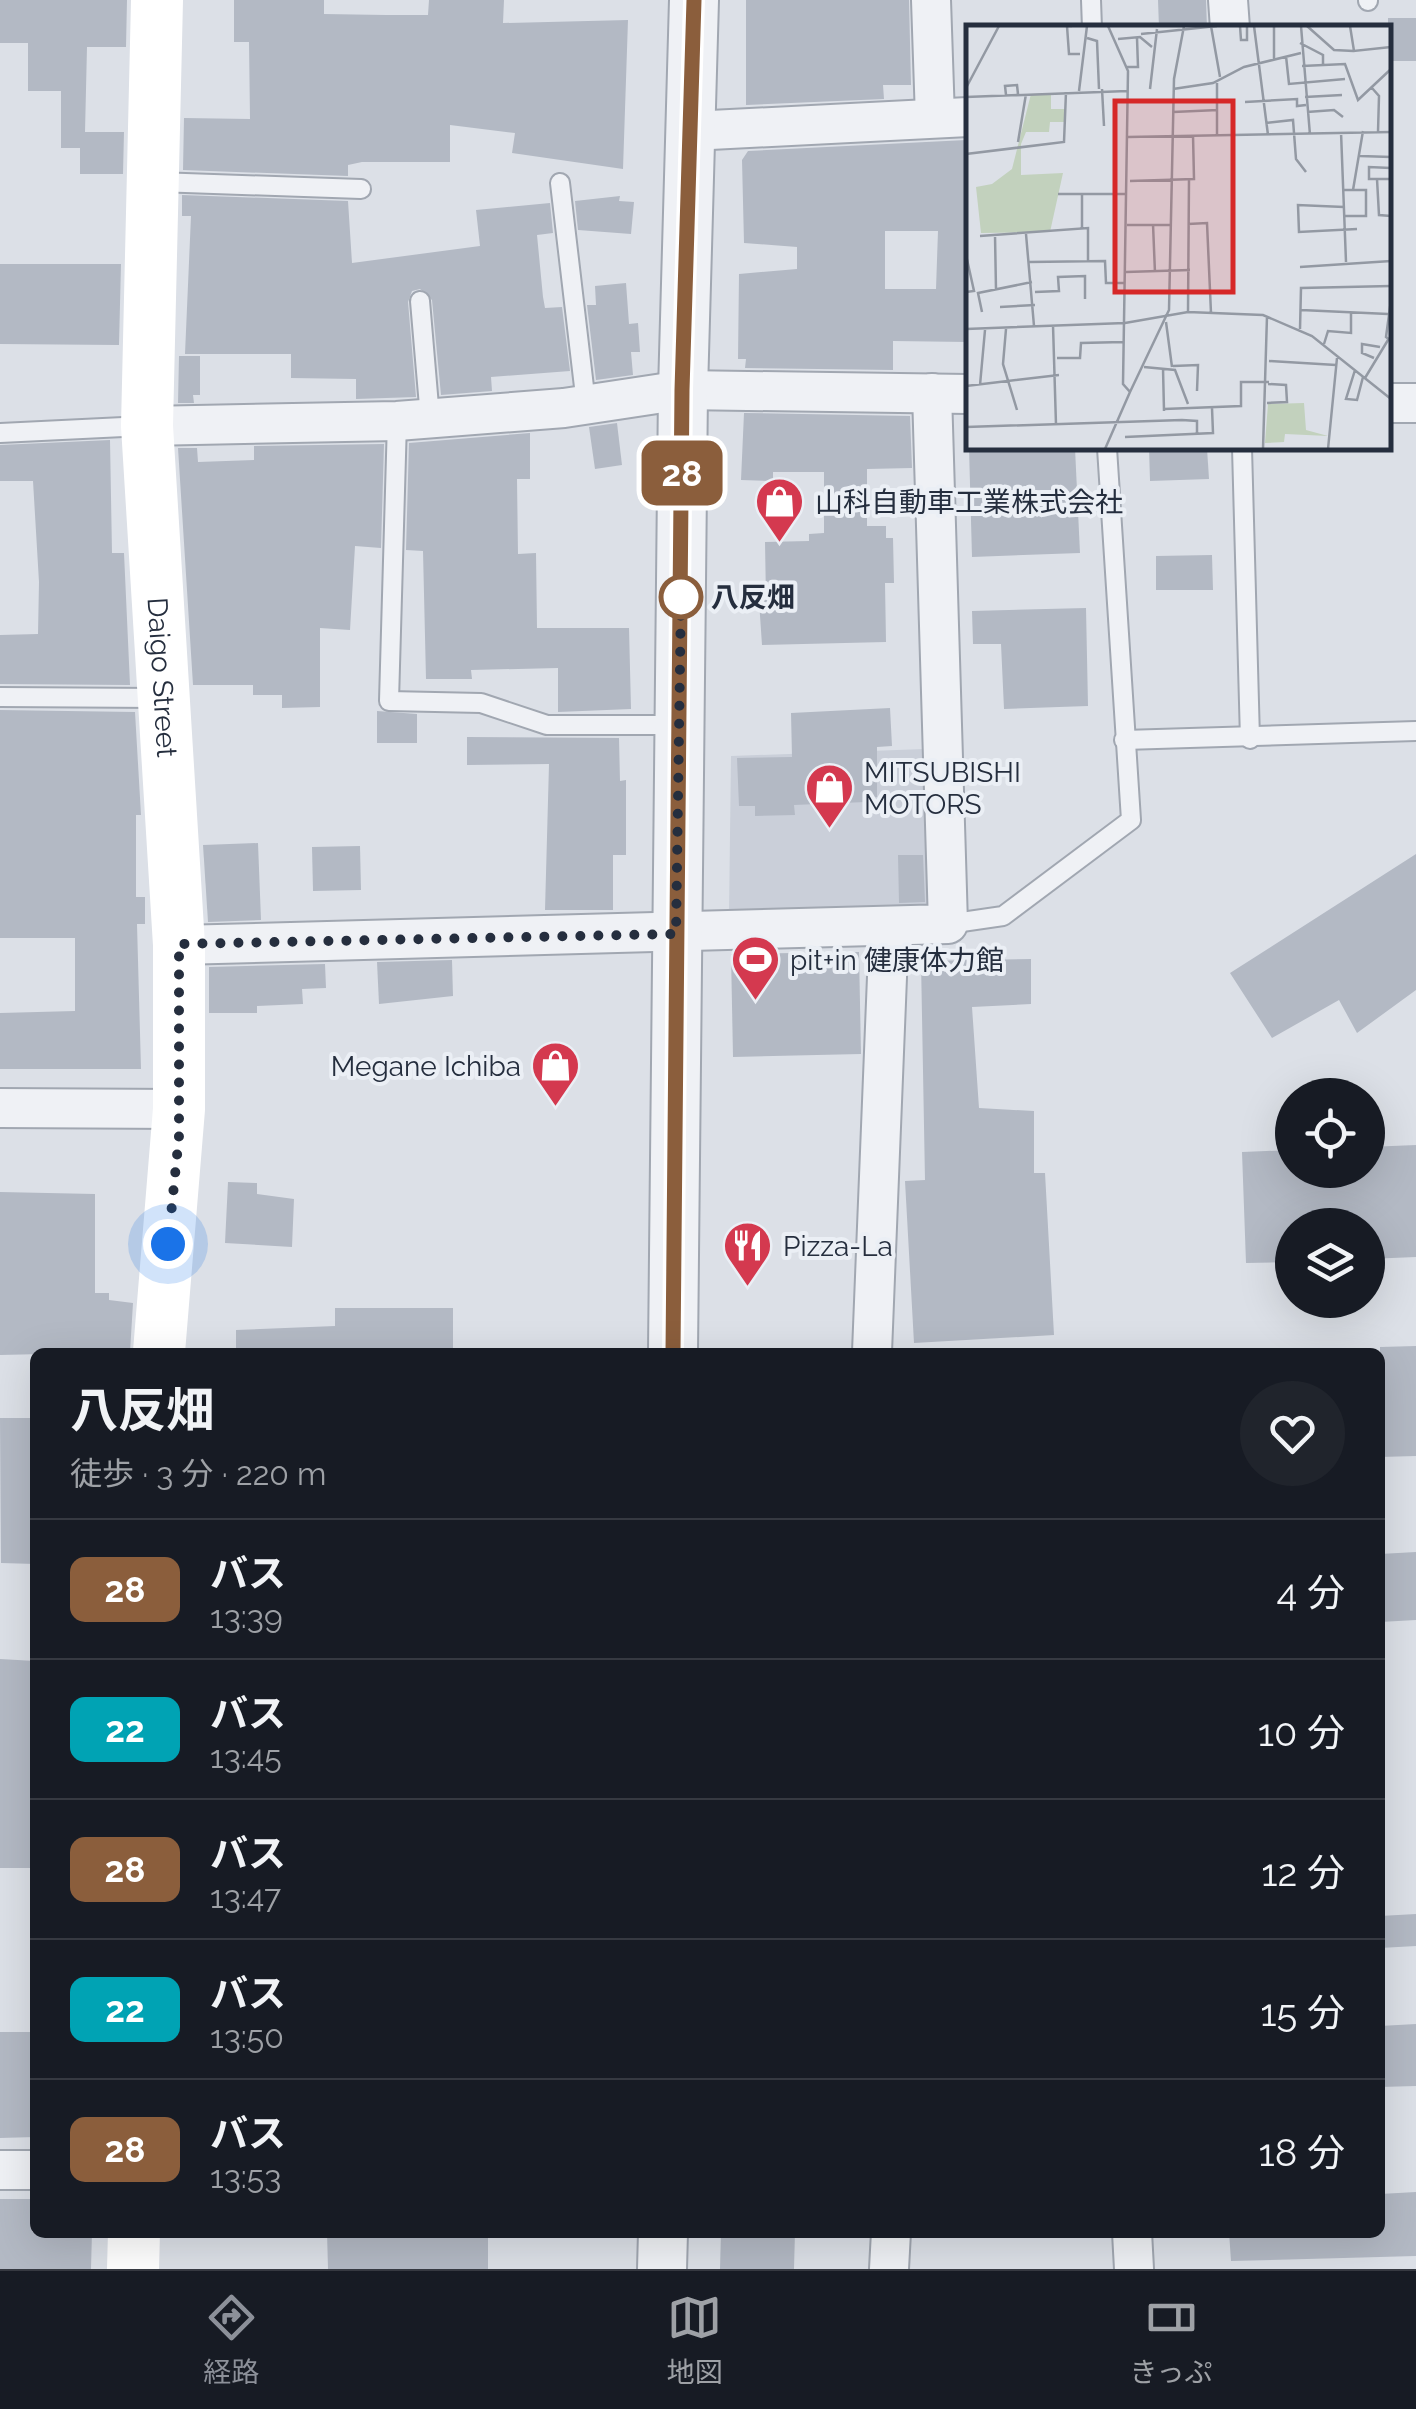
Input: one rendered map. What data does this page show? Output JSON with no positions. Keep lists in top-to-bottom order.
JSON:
{
  "streets": {
    "main road": ["Daigo Street"]
  },
  "places": {
    "shop": ["山科自動車工業株式会社", "MITSUBISHI MOTORS", "Megane Ichiba"],
    "other": ["八反畑"],
    "sports": ["pit+in 健康体力館"],
    "restaurant": ["Pizza-La"]
  },
  "lines": ["bus line 28"],
  "page": {
    "on_map": "28",
    "heading": ["八反畑", "徒歩 · 3 分 · 220 m"],
    "list": [
      {
        "mark": "28",
        "name": "バス",
        "note": "13:39",
        "value": "4 分"
      },
      {
        "mark": "22",
        "name": "バス",
        "note": "13:45",
        "value": "10 分"
      },
      {
        "mark": "28",
        "name": "バス",
        "note": "13:47",
        "value": "12 分"
      },
      {
        "mark": "22",
        "name": "バス",
        "note": "13:50",
        "value": "15 分"
      },
      {
        "mark": "28",
        "name": "バス",
        "note": "13:53",
        "value": "18 分"
      }
    ],
    "tabs": ["経路", "地図", "きっぷ"]
  }
}
